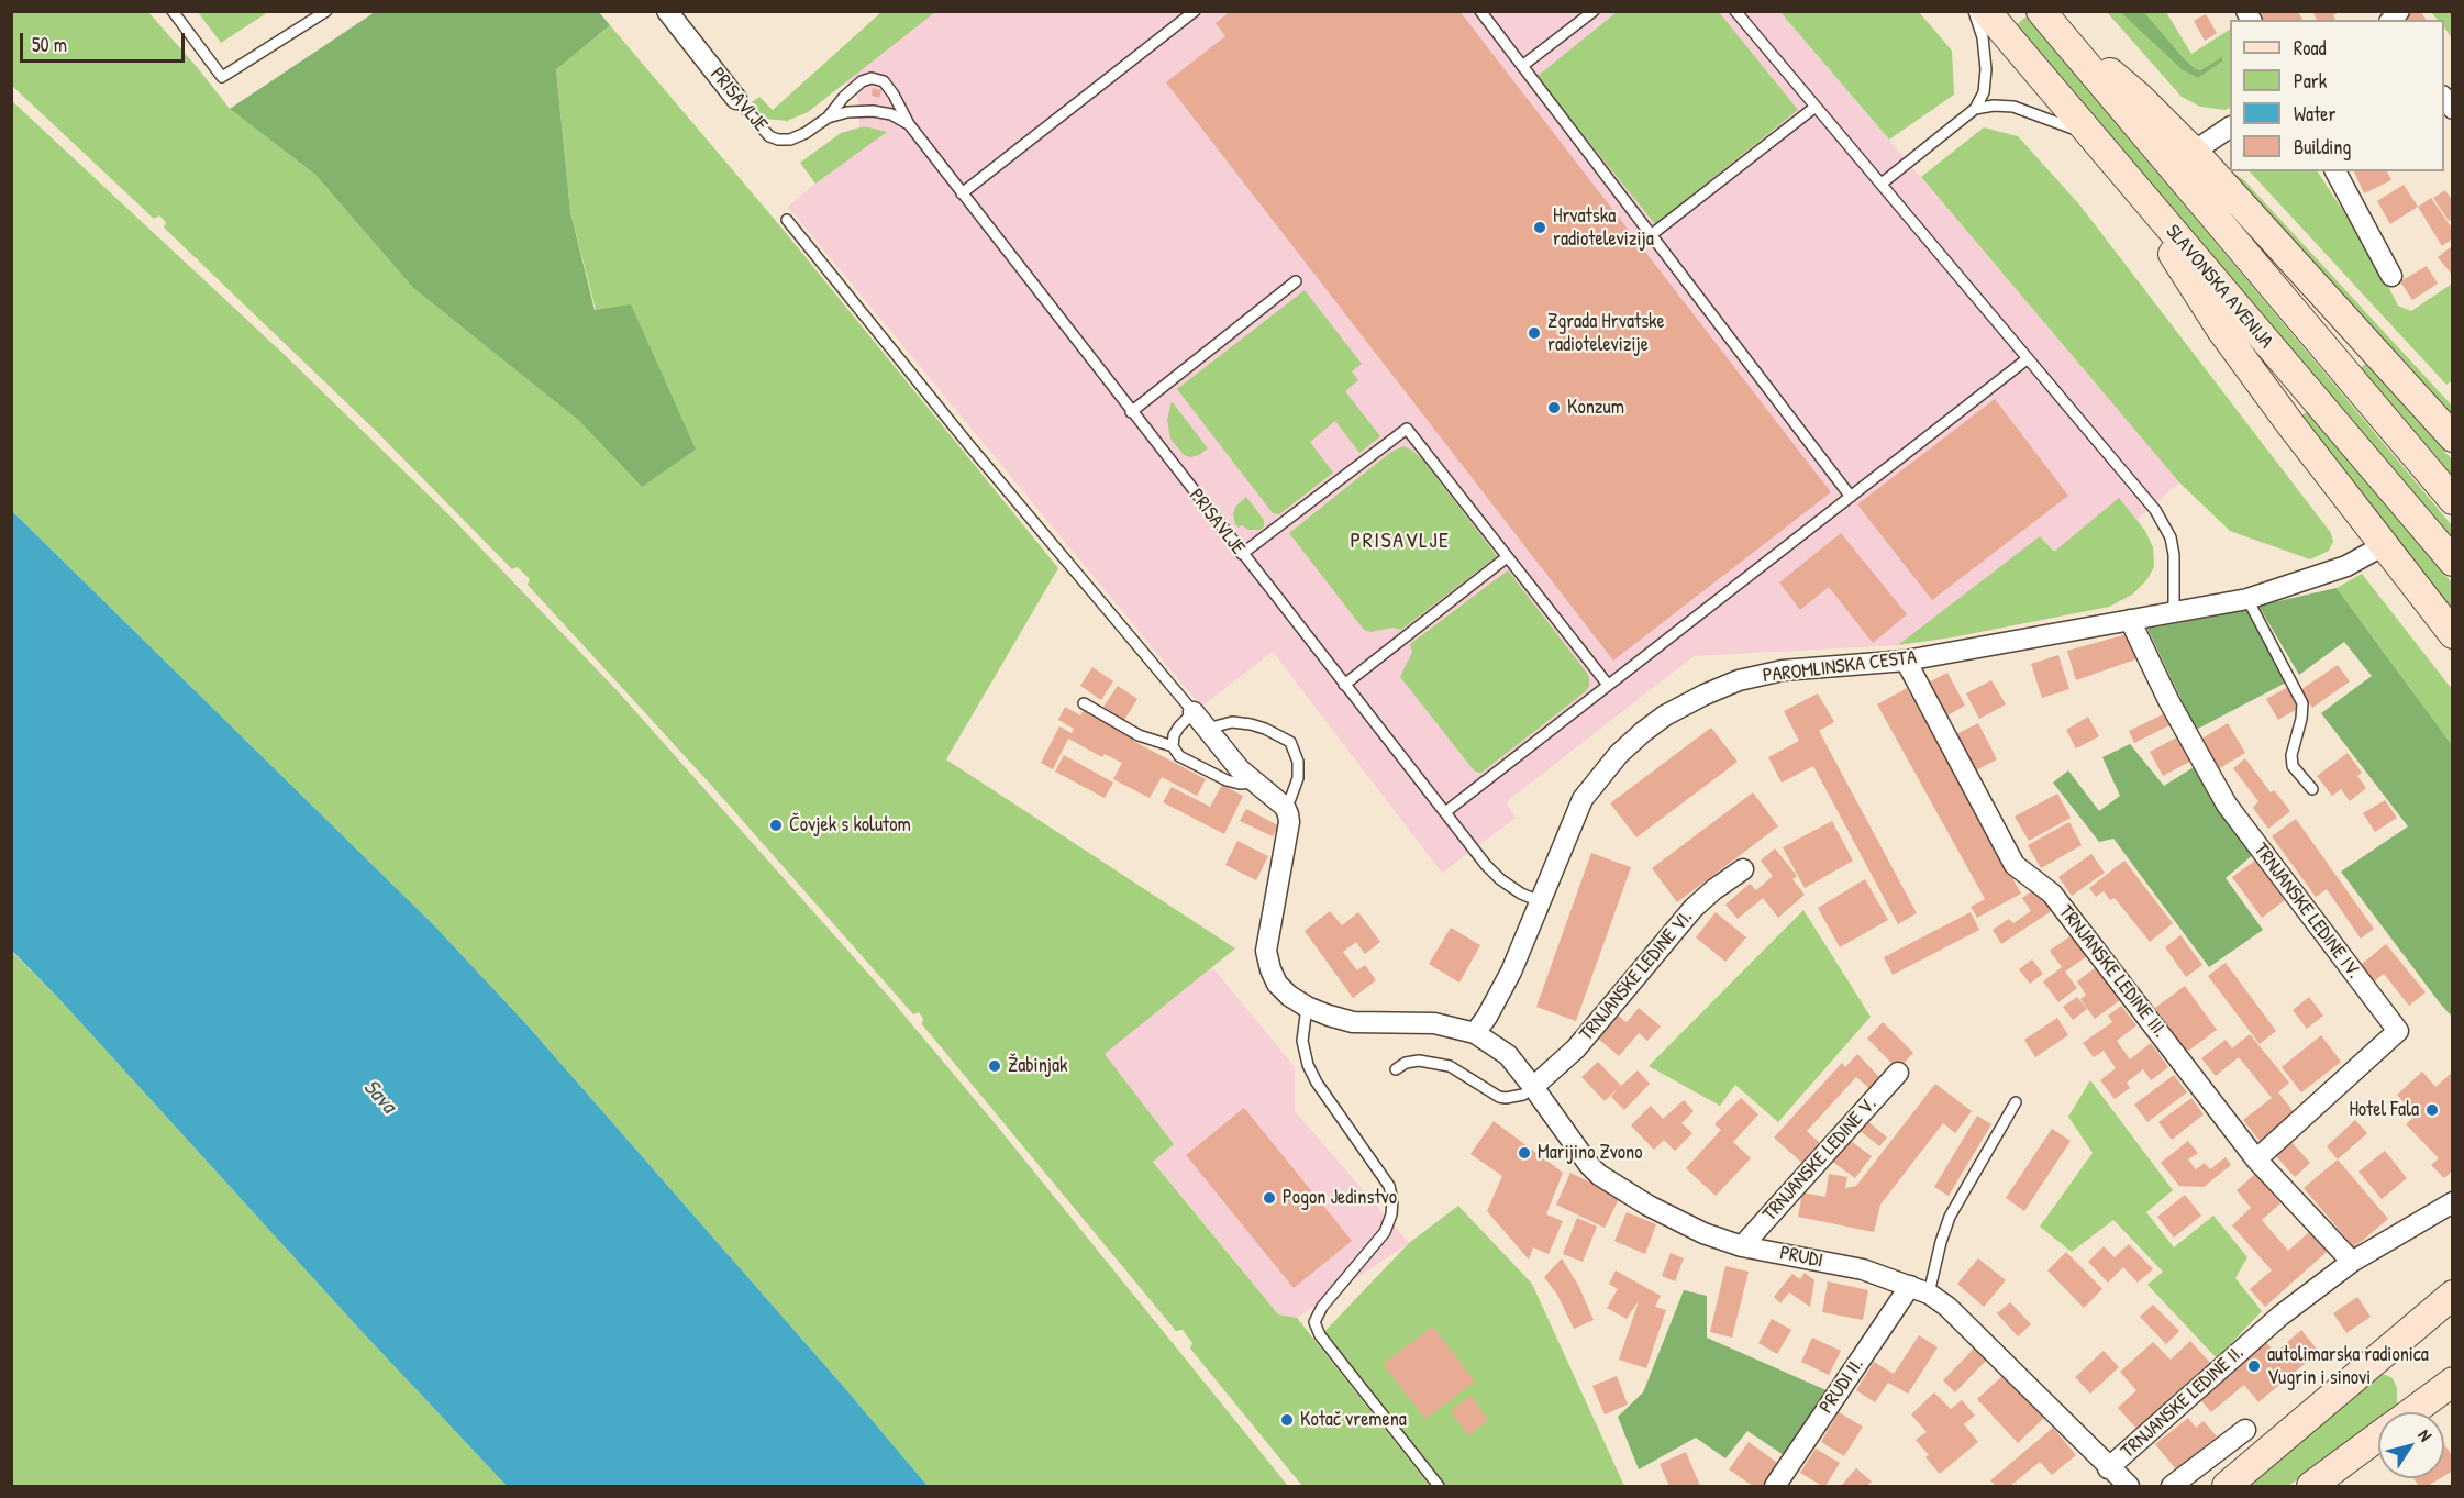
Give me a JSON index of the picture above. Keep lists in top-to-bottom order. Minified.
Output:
{"streets":{"main road":["SLAVONSKA AVENIJA"],"street":["PRISAVLJE","PAROMLINSKA CESTA","TRNJANSKE LEDINE IV.","TRNJANSKE LEDINE III.","TRNJANSKE LEDINE VI.","TRNJANSKE LEDINE V.","PRUDI","PRUDI II.","TRNJANSKE LEDINE II."]},"crossings":[["PRISAVLJE","PAROMLINSKA CESTA"],["PAROMLINSKA CESTA","TRNJANSKE LEDINE IV."],["PAROMLINSKA CESTA","TRNJANSKE LEDINE III."],["PAROMLINSKA CESTA","PRUDI"],["TRNJANSKE LEDINE IV.","TRNJANSKE LEDINE III."],["TRNJANSKE LEDINE III.","TRNJANSKE LEDINE II."],["TRNJANSKE LEDINE VI.","PRUDI"],["TRNJANSKE LEDINE V.","PRUDI"],["PRUDI","PRUDI II."],["PRUDI","TRNJANSKE LEDINE II."]],"districts":["PRISAVLJE"],"water":["Sava"],"places":["Hrvatska radiotelevizija","Zgrada Hrvatske radiotelevizije","Konzum","Čovjek s kolutom","Žabinjak","Hotel Fala","Marijino Zvono","Pogon Jedinstvo","autolimarska radionica Vugrin i sinovi","Kotač vremena"],"legend":["Road","Park","Water","Building"],"scale_bar":"50 m","north":"top right"}
